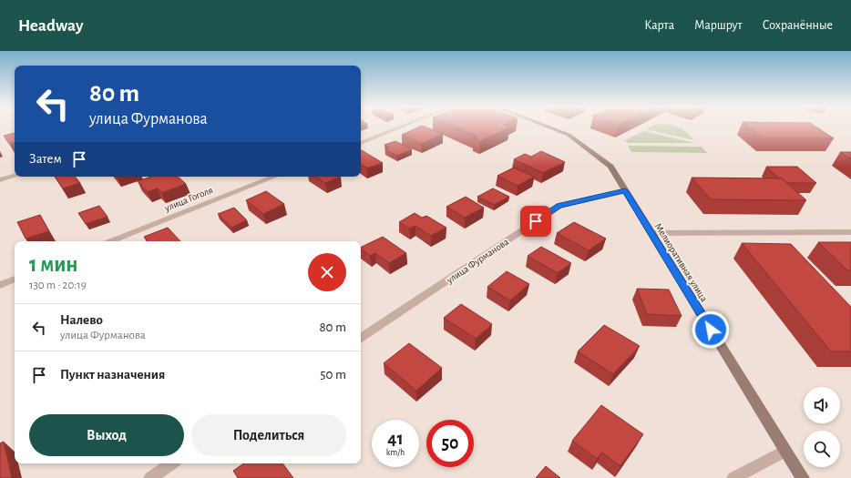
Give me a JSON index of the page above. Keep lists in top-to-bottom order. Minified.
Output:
{"streets":{"main road":["Мелиоративная улица"],"street":["улица Гоголя","улица Фурманова"]},"crossings":[["улица Фурманова","Мелиоративная улица"]],"page":{"header":"Headway","nav":["Карта","Маршрут","Сохранённые"],"turn":["80 m","улица Фурманова"],"then":"Затем","heading":["1 мин","130 m · 20:19"],"list":[{"name":"Налево","note":"улица Фурманова","value":"80 m"},{"name":"Пункт назначения","value":"50 m"}],"buttons":["Выход","Поделиться"],"speed":"41 km/h","limit":"50"}}
